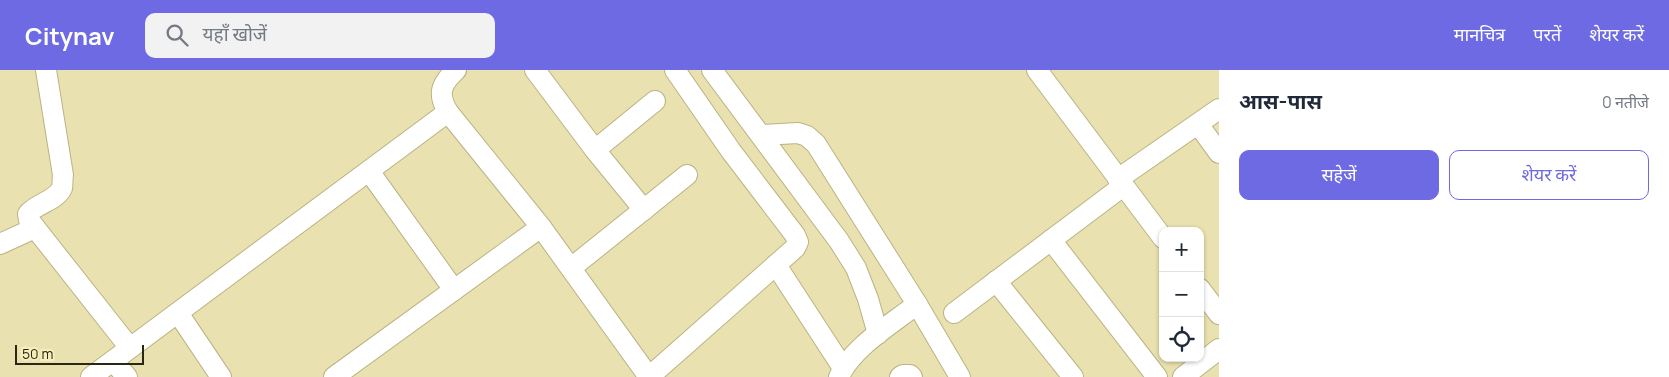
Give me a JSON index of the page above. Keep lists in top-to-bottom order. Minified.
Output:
{"scale_bar":"50 m","page":{"header":"Citynav","search":"यहाँ खोजें","nav":["मानचित्र","परतें","शेयर करें"],"heading":["आस-पास","0 नतीजे"],"buttons":["सहेजें","शेयर करें"],"map_buttons":["+","−"],"scale":"50 m"}}
